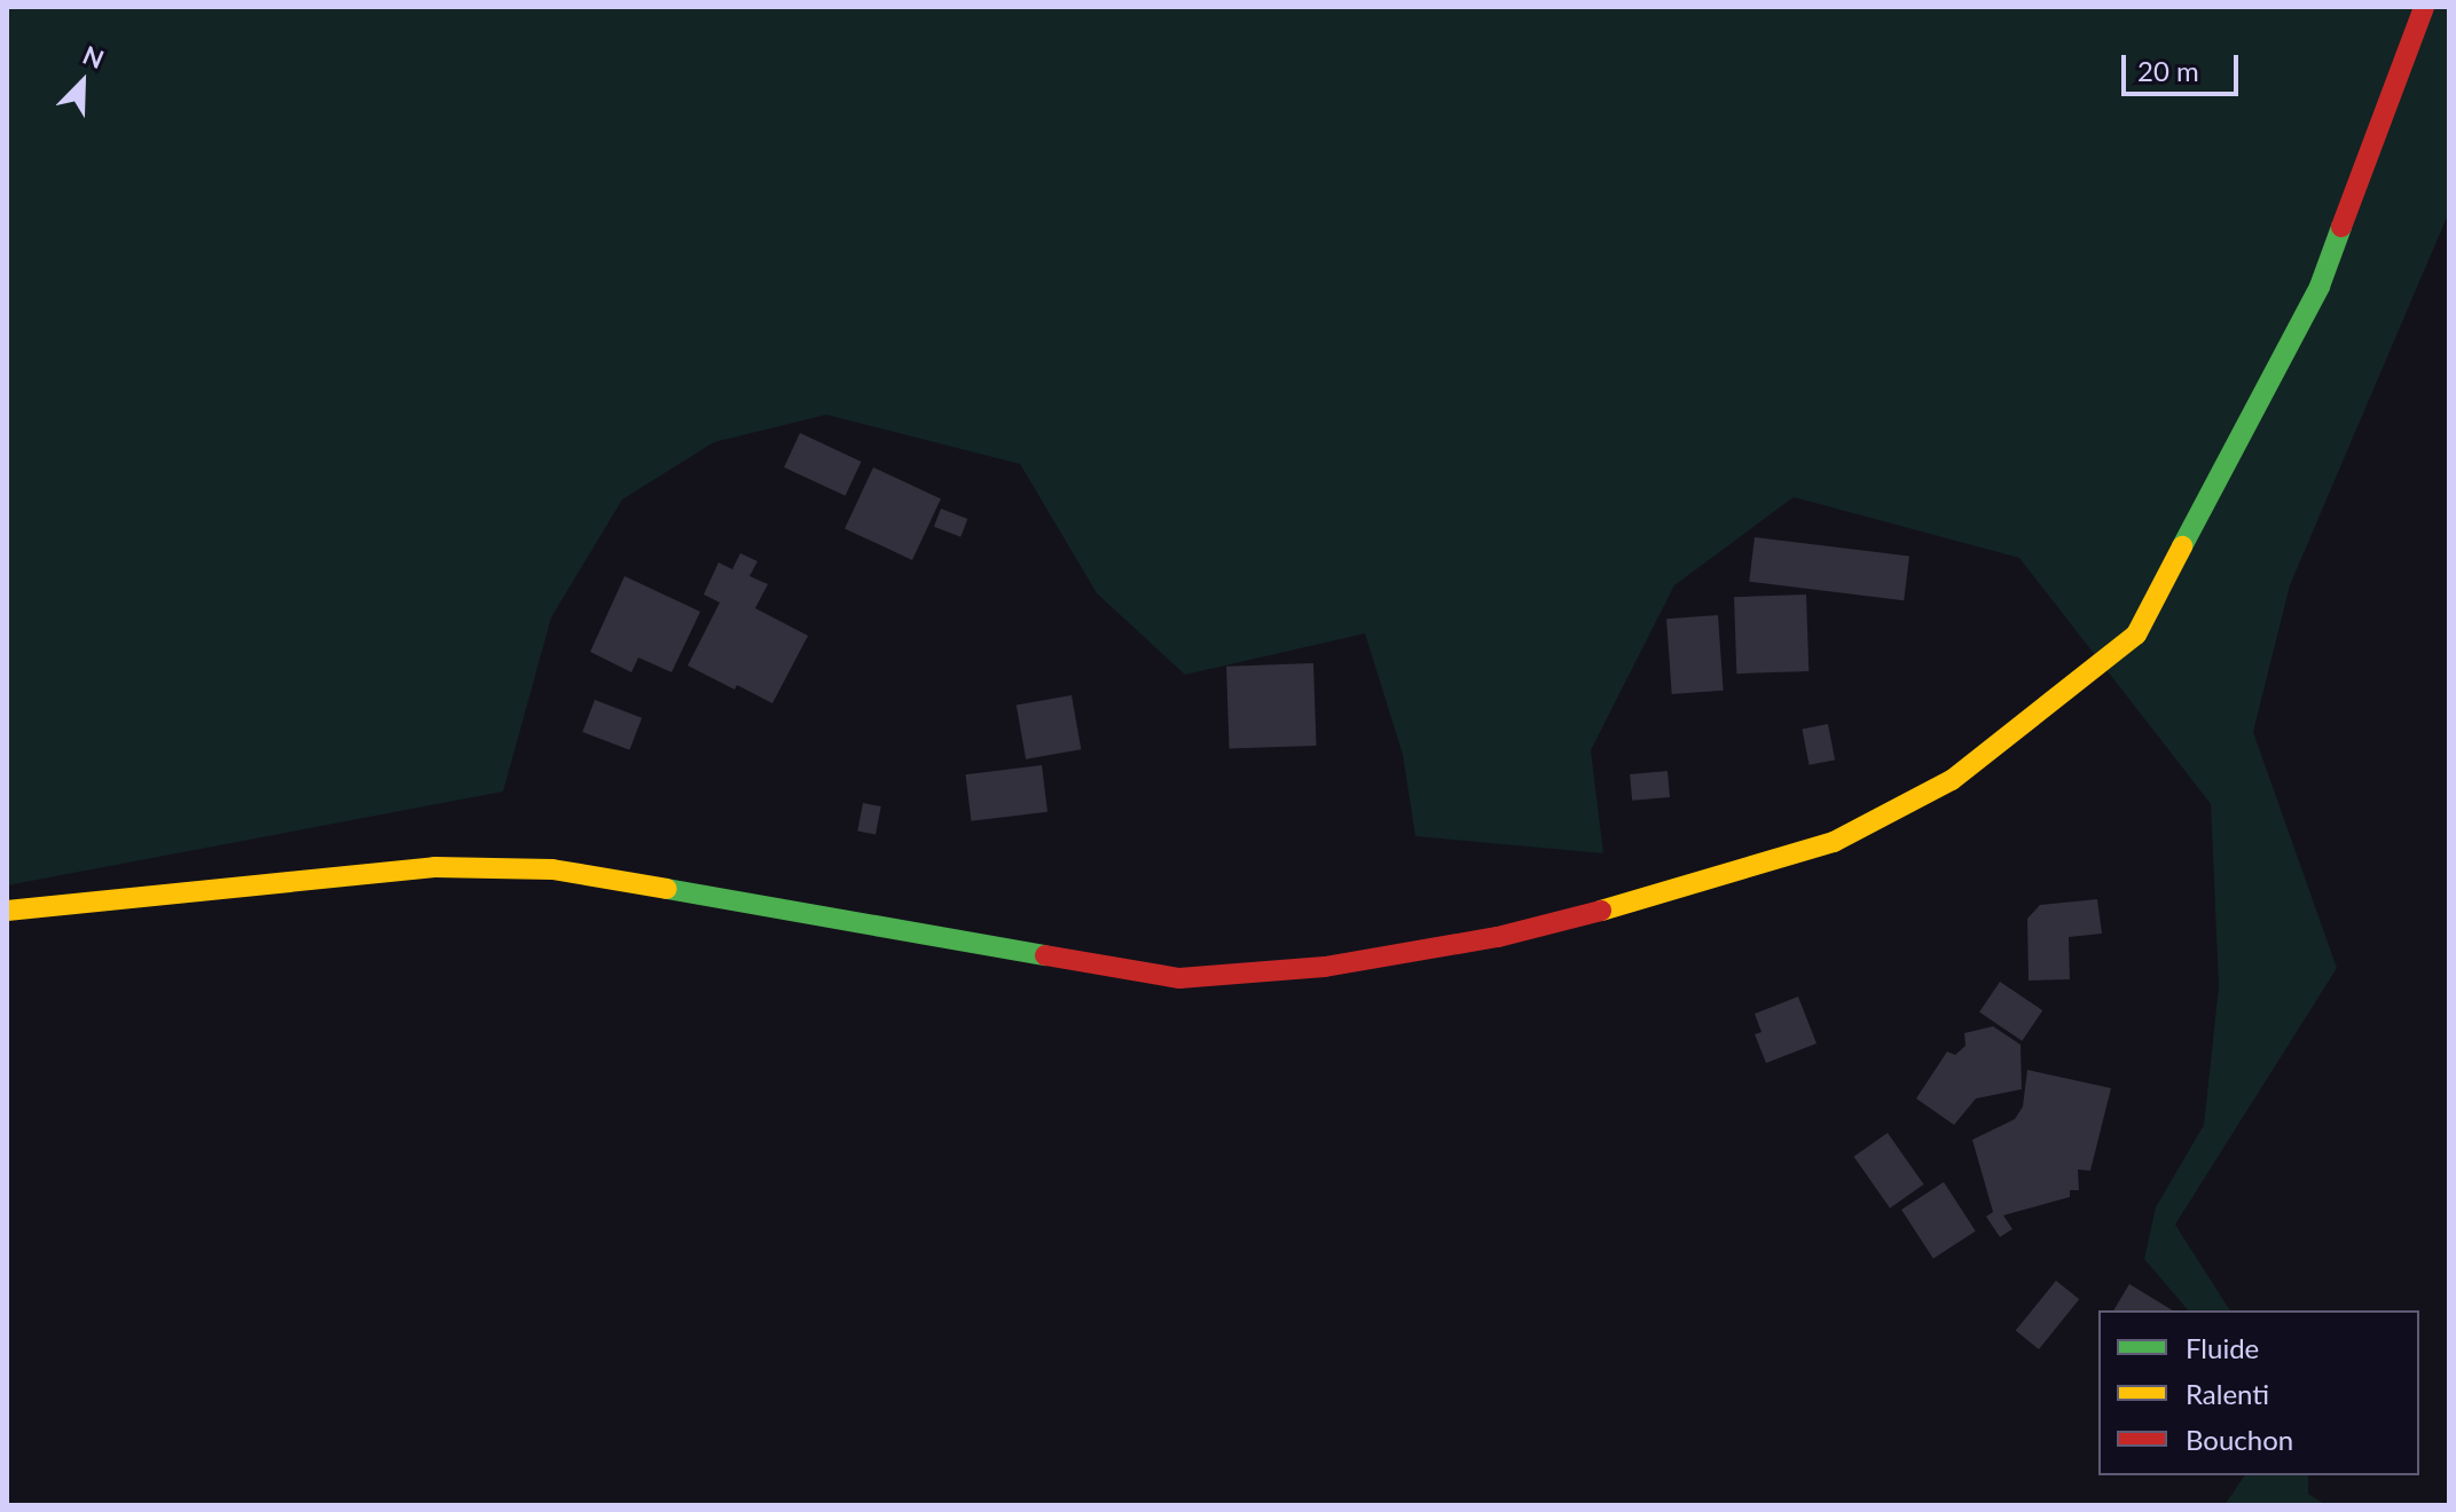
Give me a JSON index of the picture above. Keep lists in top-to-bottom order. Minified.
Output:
{"legend":["Fluide","Ralenti","Bouchon"],"scale_bar":"20 m","north":"top right"}
